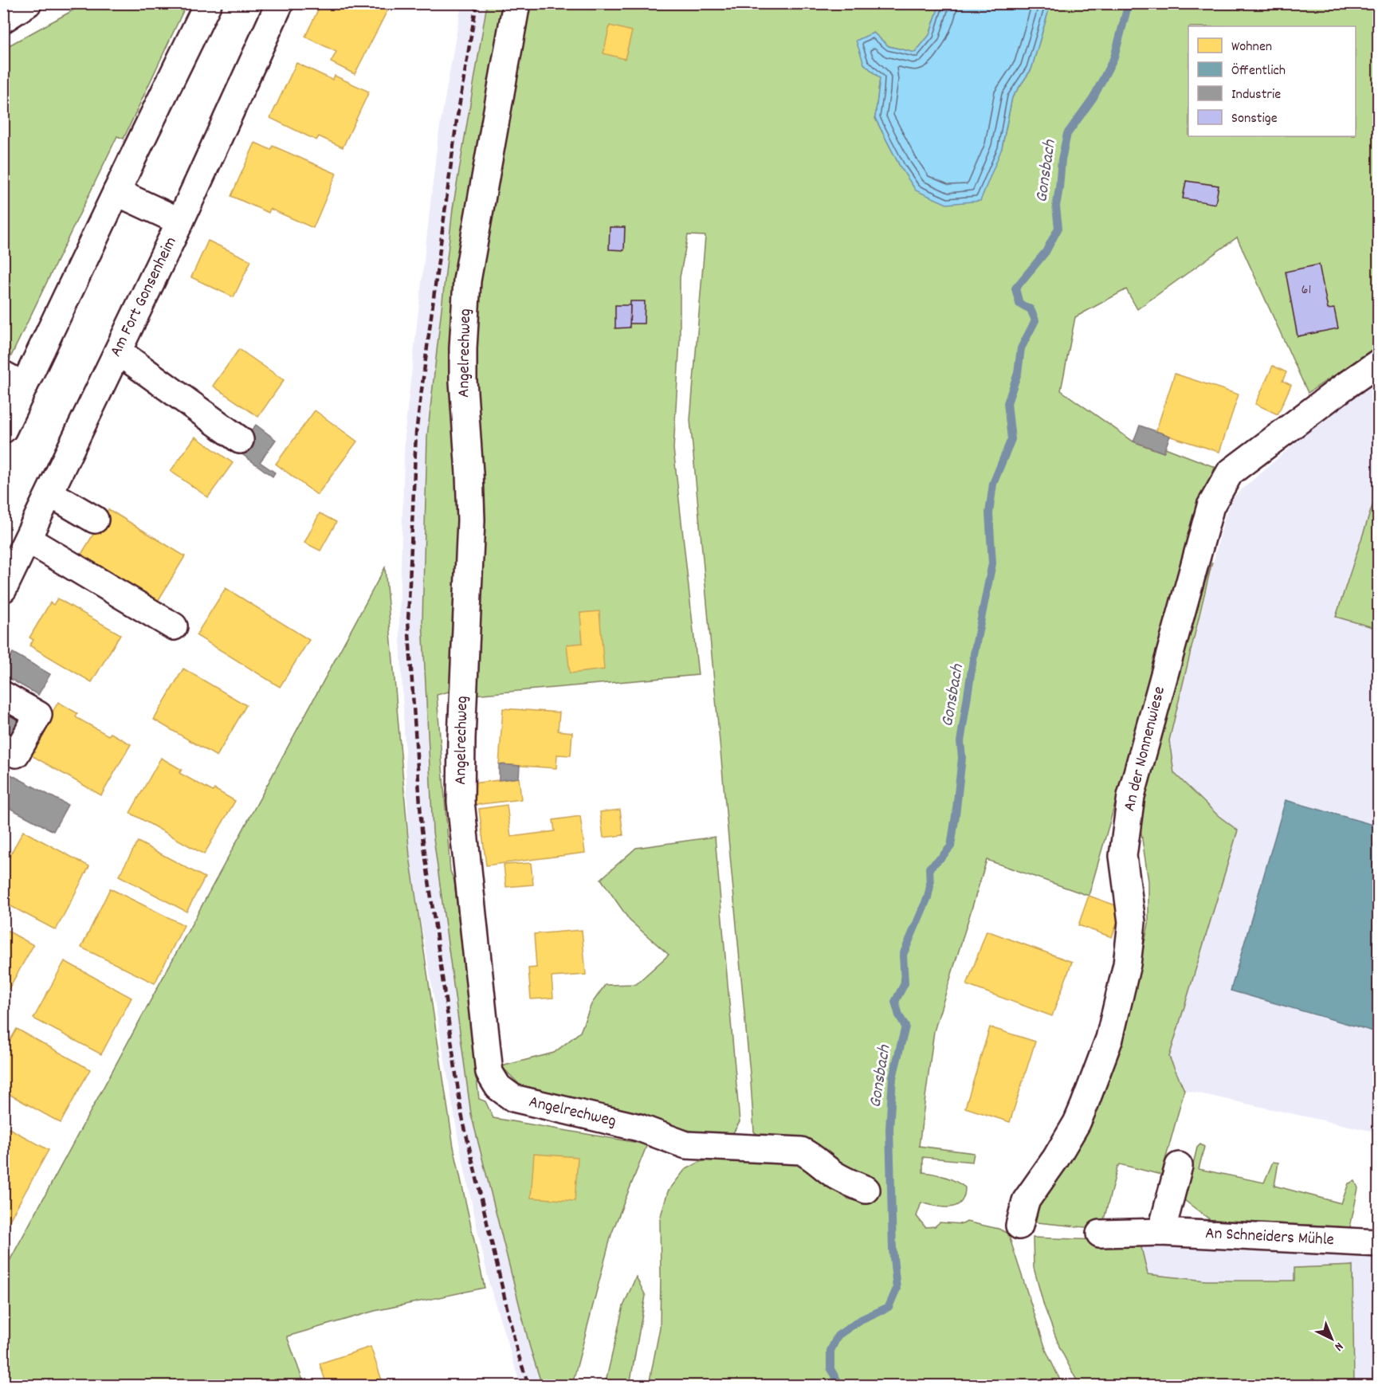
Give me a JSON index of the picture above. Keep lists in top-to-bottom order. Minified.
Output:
{"streets":{"street":["Am Fort Gonsenheim","Angelrechweg","An der Nonnenwiese","An Schneiders Mühle"]},"water":["Gonsbach"],"house_numbers":["61"],"legend":["Wohnen","Öffentlich","Industrie","Sonstige"],"north":"bottom right"}
